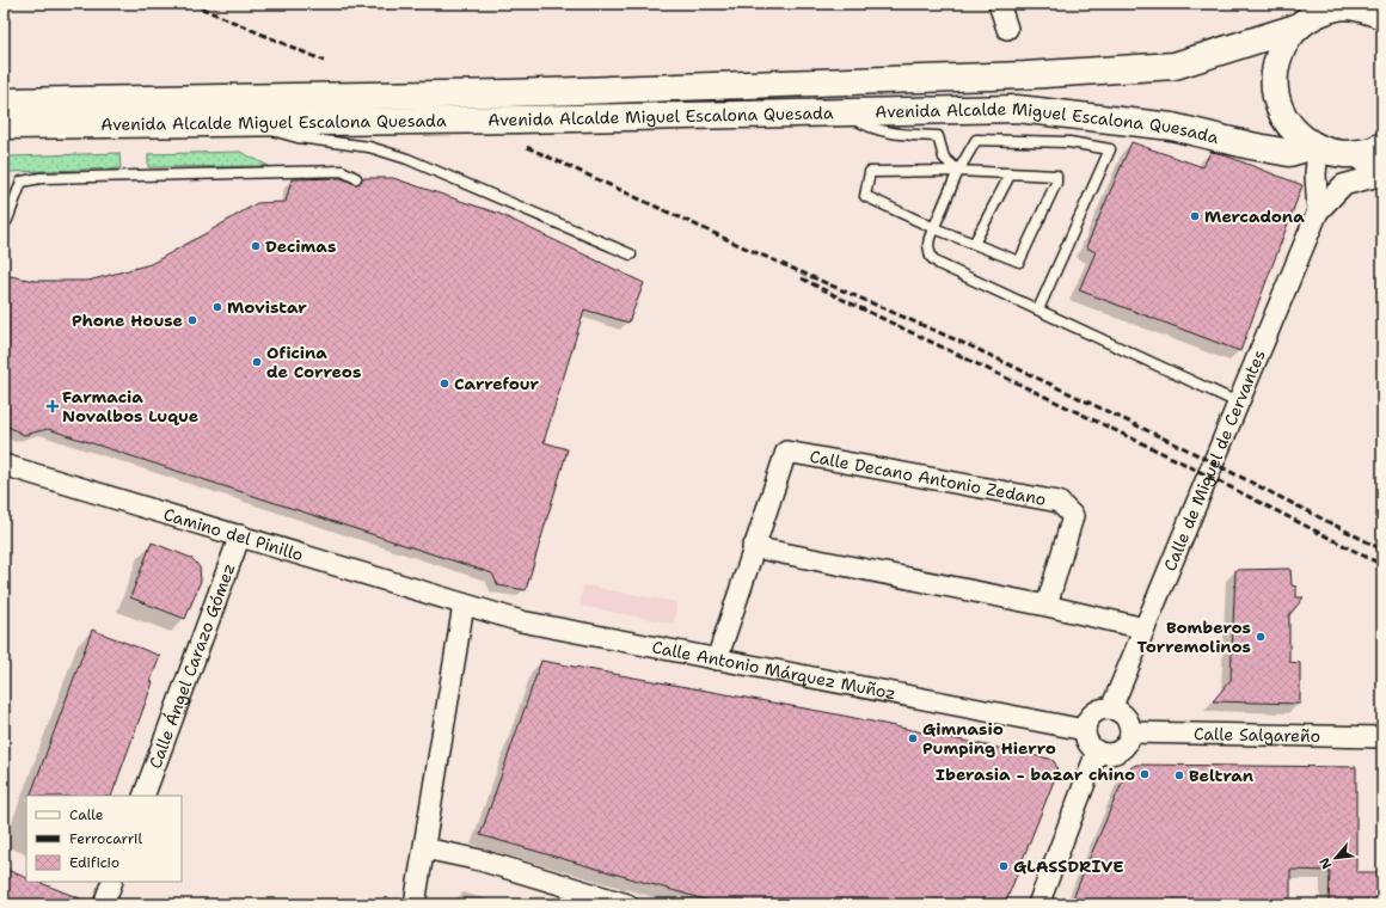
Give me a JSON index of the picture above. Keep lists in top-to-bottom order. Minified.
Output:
{"streets":{"main road":["Avenida Alcalde Miguel Escalona Quesada"],"street":["Calle de Miguel de Cervantes","Calle Decano Antonio Zedano","Camino del Pinillo","Calle Ángel Carazo Gómez","Calle Antonio Márquez Muñoz","Calle Salgareño"]},"crossings":[["Calle de Miguel de Cervantes","Calle Antonio Márquez Muñoz"],["Calle de Miguel de Cervantes","Calle Salgareño"],["Calle Decano Antonio Zedano","Calle Antonio Márquez Muñoz"],["Camino del Pinillo","Calle Ángel Carazo Gómez"],["Camino del Pinillo","Calle Antonio Márquez Muñoz"],["Calle Antonio Márquez Muñoz","Calle Salgareño"]],"places":{"other":["Mercadona","Decimas","Movistar","Phone House","Oficina de Correos","Carrefour","Bomberos Torremolinos","Gimnasio Pumping Hierro","Iberasia - bazar chino","Beltran","GLASSDRIVE"],"health":["Farmacia Novalbos Luque"]},"legend":["Calle","Ferrocarril","Edificio"],"north":"bottom left"}
